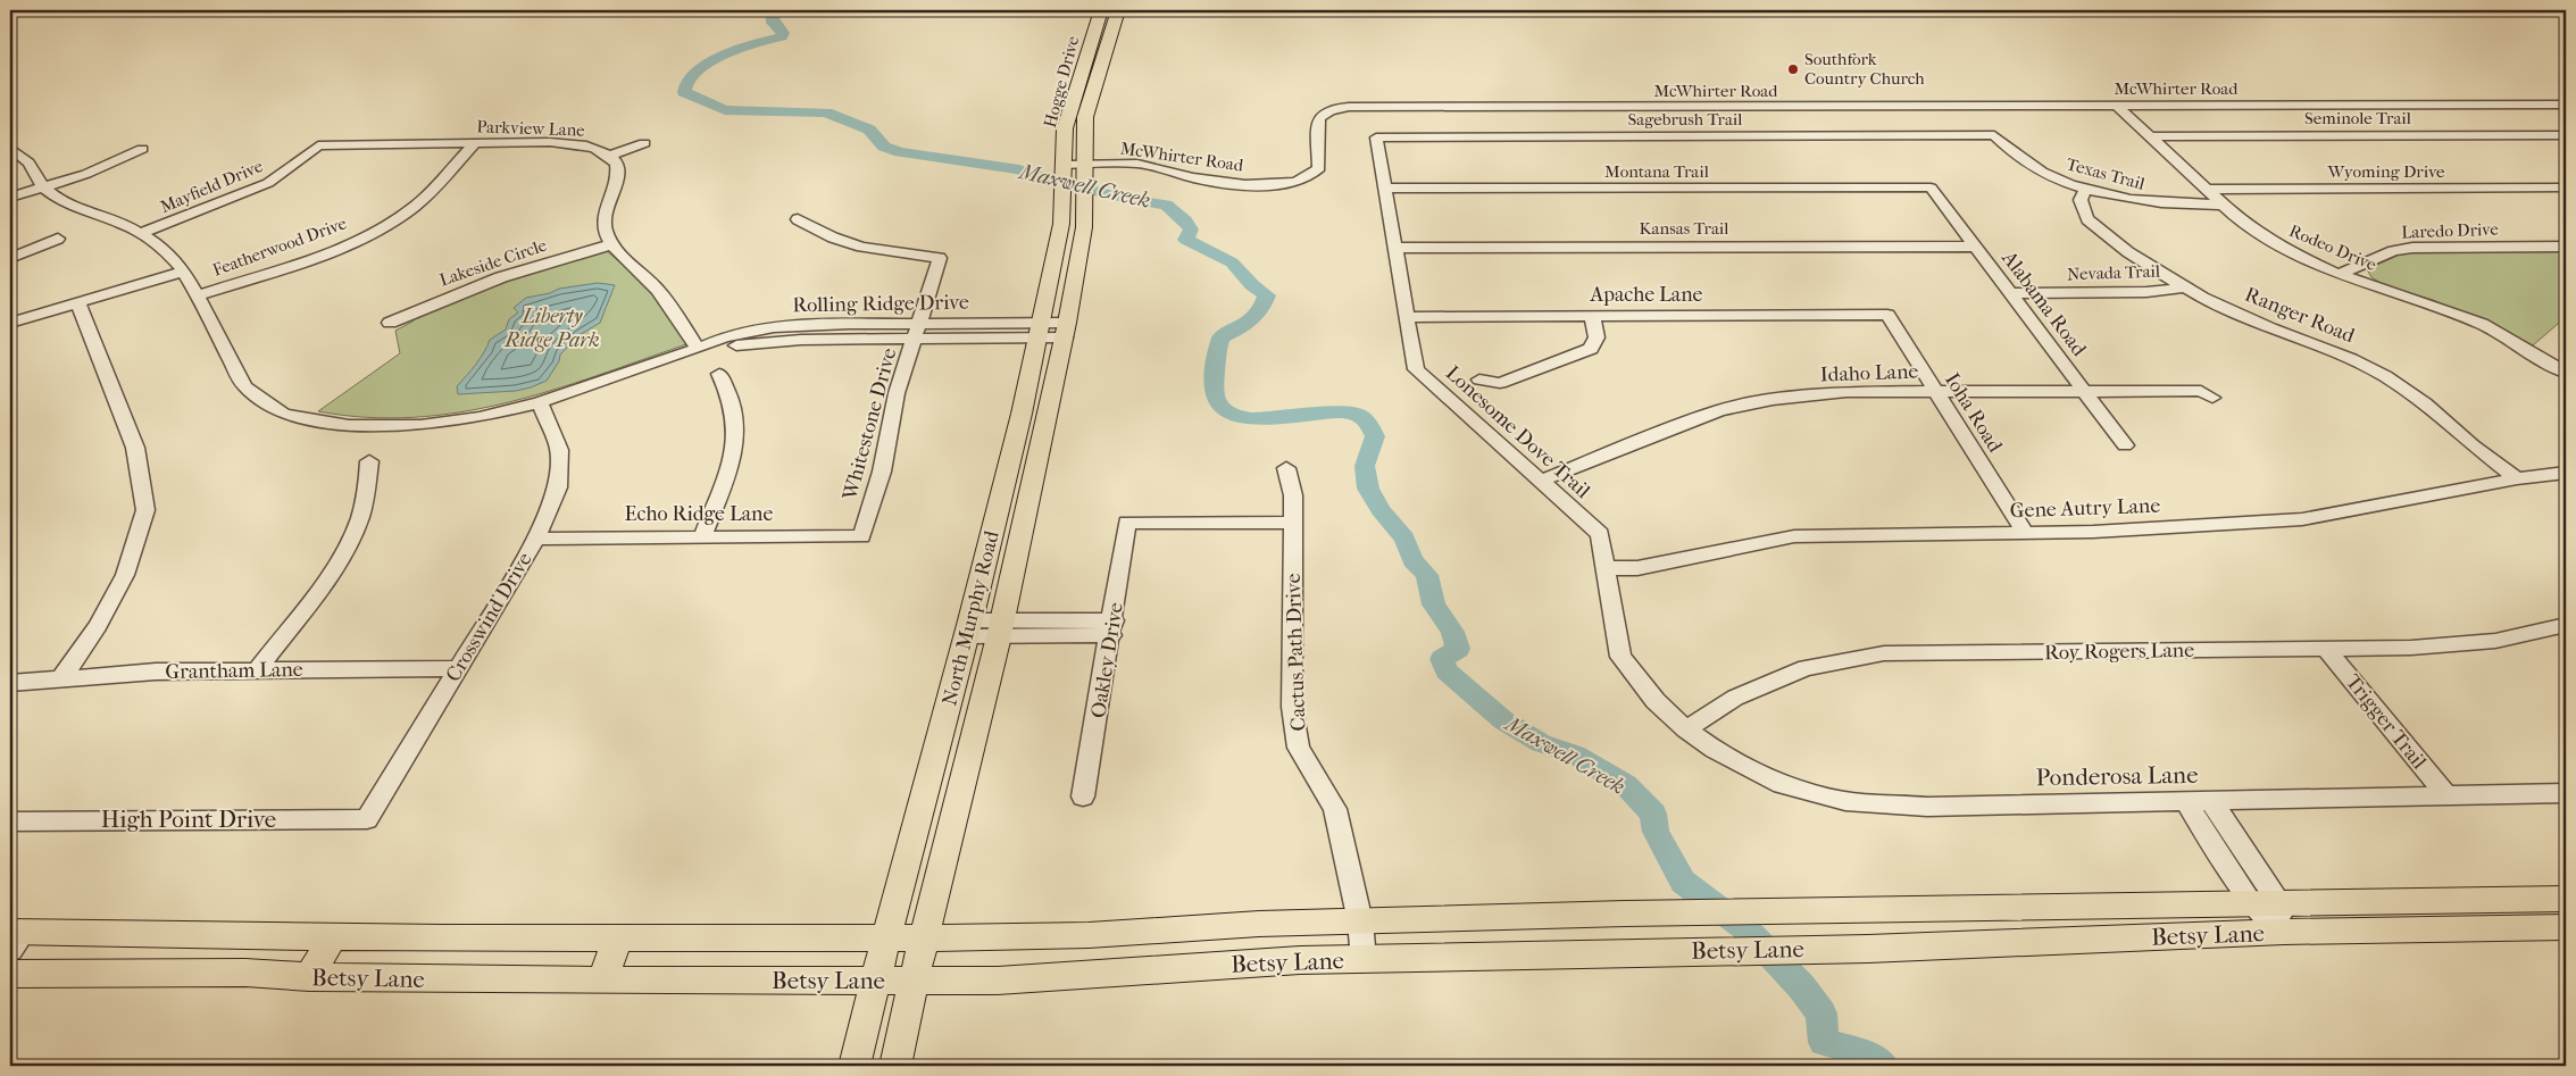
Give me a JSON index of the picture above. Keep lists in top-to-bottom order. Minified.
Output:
{"streets":{"main road":["Hogge Drive","North Murphy Road","Betsy Lane"],"street":["McWhirter Road","Seminole Trail","Sagebrush Trail","Parkview Lane","Montana Trail","Wyoming Drive","Texas Trail","Mayfield Drive","Kansas Trail","Laredo Drive","Featherwood Drive","Rodeo Drive","Lakeside Circle","Nevada Trail","Apache Lane","Rolling Ridge Drive","Alabama Road","Ranger Road","Idaho Lane","Ioha Road","Whitestone Drive","Lonesome Dove Trail","Gene Autry Lane","Echo Ridge Lane","Crosswind Drive","Roy Rogers Lane","Cactus Path Drive","Oakley Drive","Grantham Lane","Trigger Trail","Ponderosa Lane","High Point Drive"]},"crossings":[["Hogge Drive","McWhirter Road"],["Hogge Drive","North Murphy Road"],["McWhirter Road","Sagebrush Trail"],["McWhirter Road","Rodeo Drive"],["McWhirter Road","North Murphy Road"],["Seminole Trail","Rodeo Drive"],["Sagebrush Trail","Texas Trail"],["Sagebrush Trail","Lonesome Dove Trail"],["Parkview Lane","Mayfield Drive"],["Parkview Lane","Featherwood Drive"],["Parkview Lane","Lakeside Circle"],["Parkview Lane","Rolling Ridge Drive"],["Montana Trail","Alabama Road"],["Montana Trail","Lonesome Dove Trail"],["Wyoming Drive","Rodeo Drive"],["Texas Trail","Rodeo Drive"],["Texas Trail","Ranger Road"],["Mayfield Drive","Rolling Ridge Drive"],["Kansas Trail","Alabama Road"],["Kansas Trail","Lonesome Dove Trail"],["Laredo Drive","Rodeo Drive"],["Featherwood Drive","Rolling Ridge Drive"],["Nevada Trail","Alabama Road"],["Nevada Trail","Ranger Road"],["Apache Lane","Ioha Road"],["Apache Lane","Lonesome Dove Trail"],["Rolling Ridge Drive","Whitestone Drive"],["Rolling Ridge Drive","Crosswind Drive"],["Rolling Ridge Drive","North Murphy Road"],["Alabama Road","Idaho Lane"],["Ranger Road","Gene Autry Lane"],["Idaho Lane","Ioha Road"],["Idaho Lane","Lonesome Dove Trail"],["Ioha Road","Gene Autry Lane"],["Whitestone Drive","Echo Ridge Lane"],["Lonesome Dove Trail","Gene Autry Lane"],["Lonesome Dove Trail","Roy Rogers Lane"],["Lonesome Dove Trail","Ponderosa Lane"],["Echo Ridge Lane","Crosswind Drive"],["Crosswind Drive","Grantham Lane"],["Crosswind Drive","High Point Drive"],["North Murphy Road","Betsy Lane"],["Roy Rogers Lane","Trigger Trail"],["Roy Rogers Lane","Ponderosa Lane"],["Cactus Path Drive","Oakley Drive"],["Cactus Path Drive","Betsy Lane"],["Trigger Trail","Ponderosa Lane"]],"water":["Maxwell Creek"],"parks":["Liberty Ridge Park"],"places":["Southfork Country Church"]}
